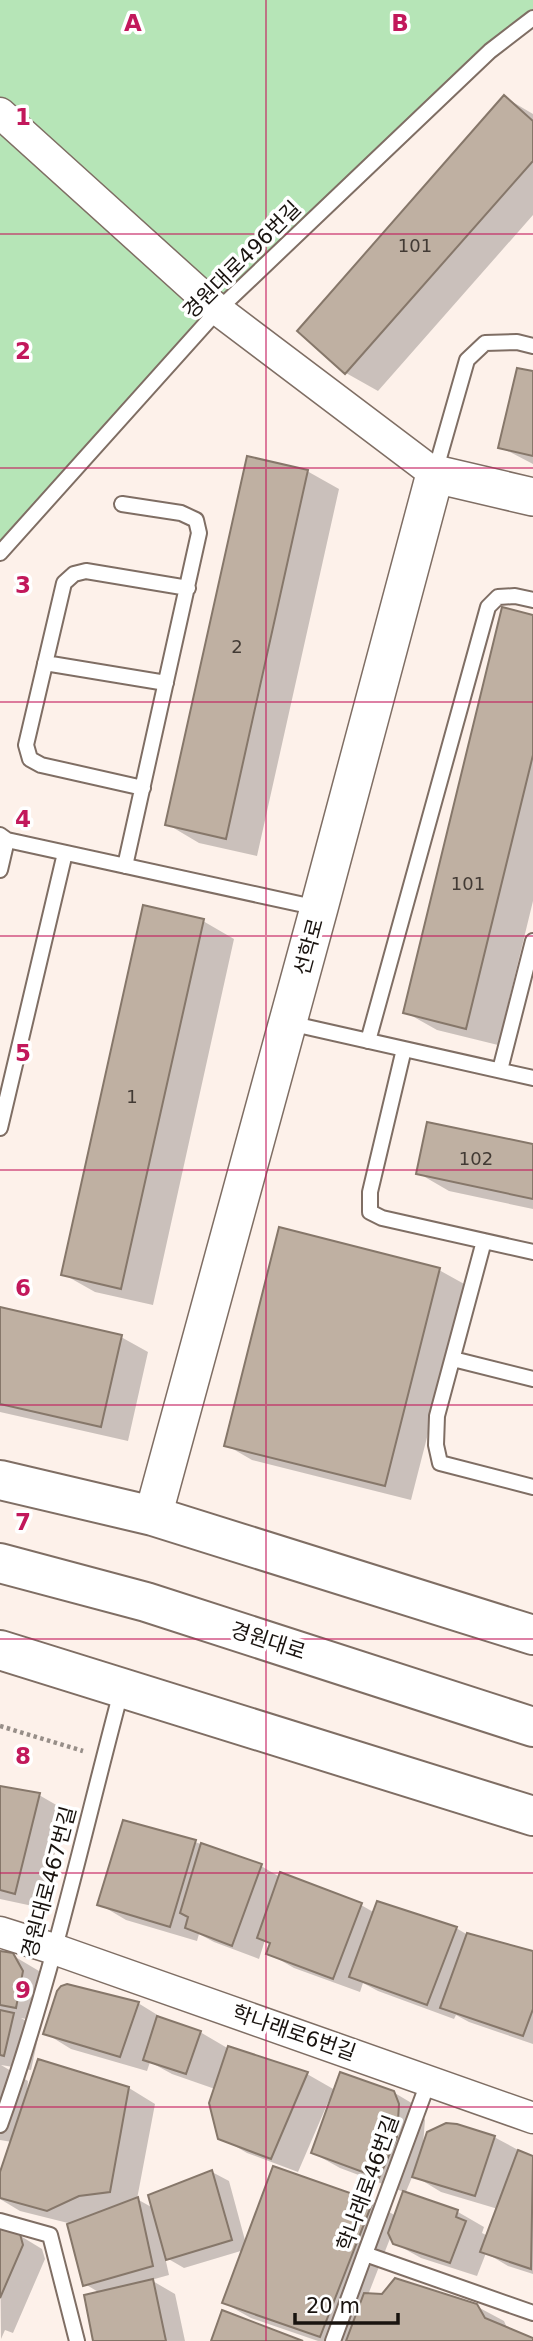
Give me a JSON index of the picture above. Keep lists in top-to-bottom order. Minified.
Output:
{"streets":{"main road":["경원대로"],"street":["선학로","학나래로6번길"],"lane":["경원대로496번길","경원대로467번길","학나래로46번길"]},"crossings":[["경원대로467번길","학나래로6번길"],["학나래로6번길","학나래로46번길"]],"house_numbers":["101","2","101","1","102"],"scale_bar":"20 m","grid":{"columns":["A","B"],"rows":["1","2","3","4","5","6","7","8","9"]}}
